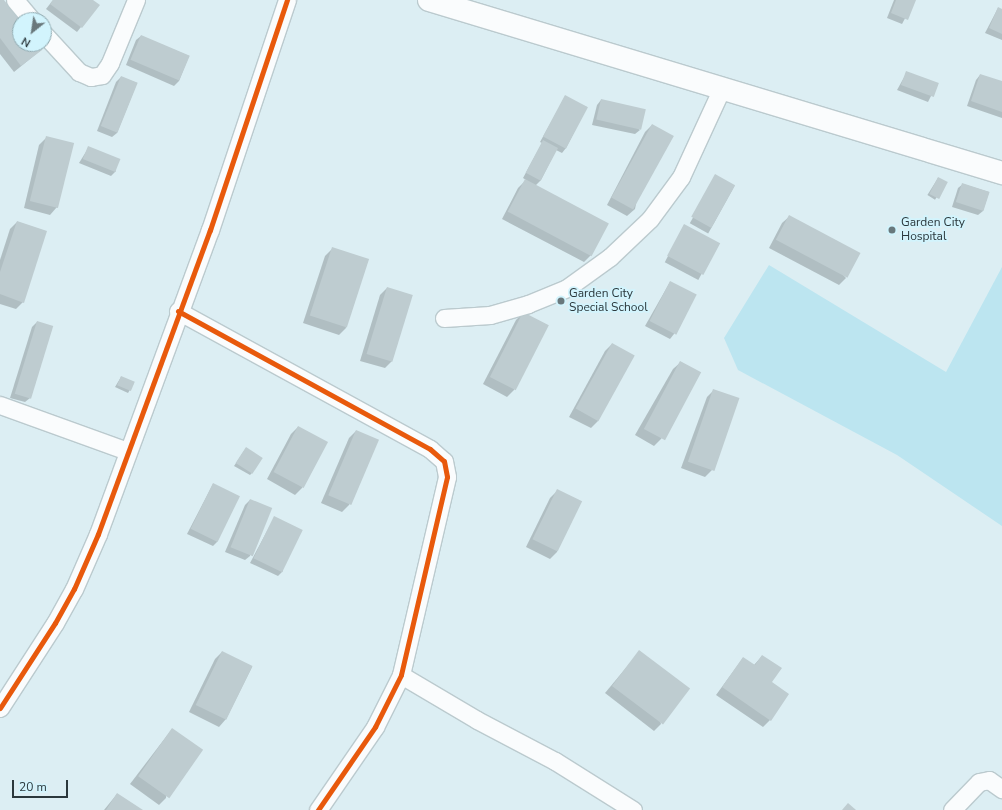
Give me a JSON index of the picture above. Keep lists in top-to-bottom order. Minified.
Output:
{"places":["Garden City Hospital","Garden City Special School"],"scale_bar":"20 m","north":"bottom left"}
